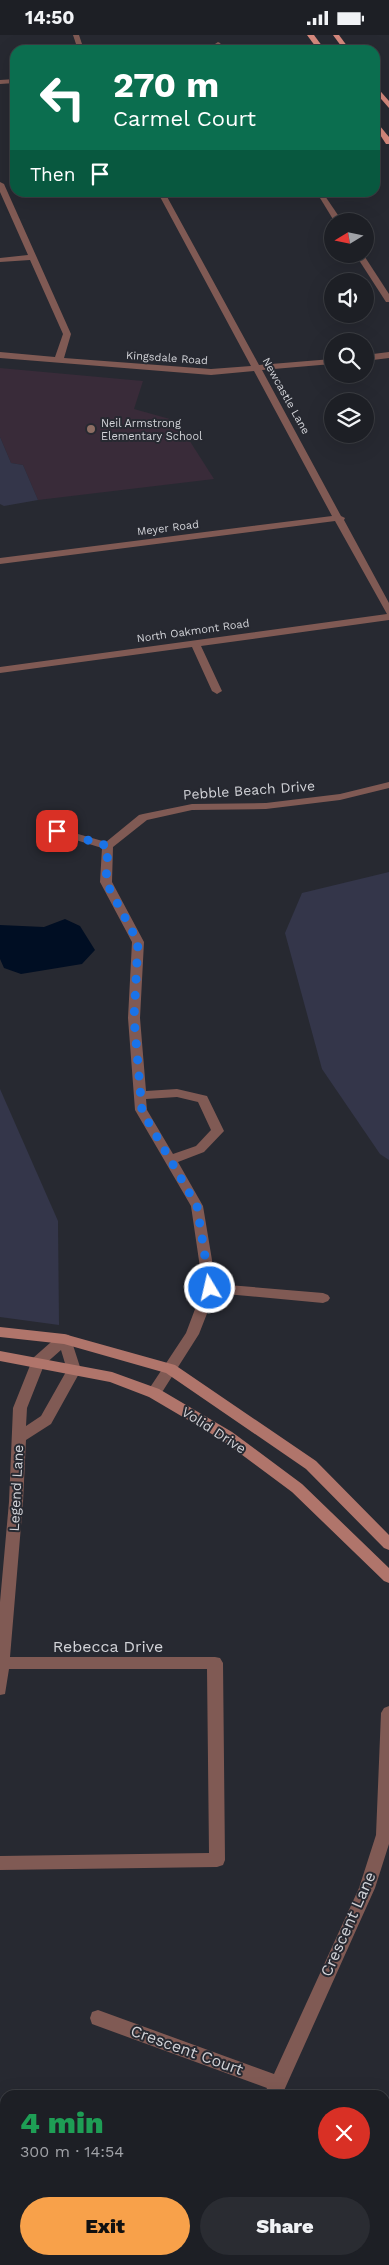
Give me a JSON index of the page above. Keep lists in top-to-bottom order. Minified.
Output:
{"streets":{"street":["Kingsdale Road","Newcastle Lane","Meyer Road","North Oakmont Road","Pebble Beach Drive","Volid Drive","Legend Lane","Rebecca Drive","Crescent Lane","Crescent Court"]},"crossings":[["Kingsdale Road","Newcastle Lane"],["Newcastle Lane","Meyer Road"],["Volid Drive","Legend Lane"],["Legend Lane","Rebecca Drive"],["Crescent Lane","Crescent Court"]],"places":["Neil Armstrong Elementary School"],"north":"left","page":{"status":"14:50","turn":["270 m","Carmel Court"],"then":"Then","heading":["4 min","300 m · 14:54"],"buttons":["Exit","Share"]}}
